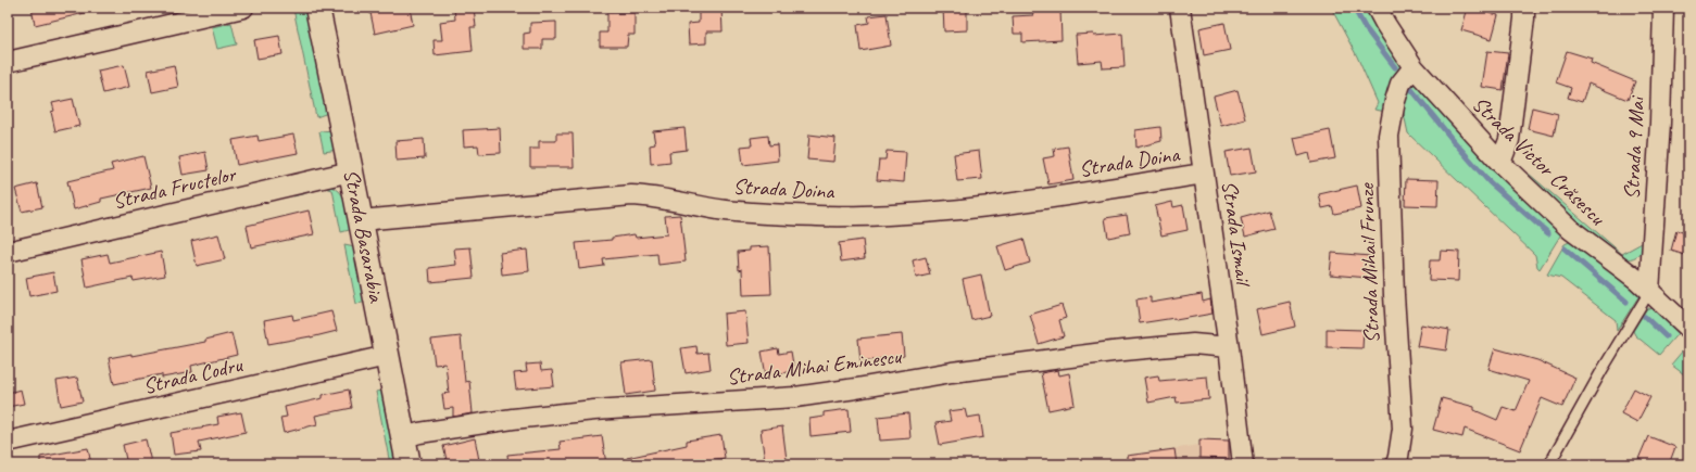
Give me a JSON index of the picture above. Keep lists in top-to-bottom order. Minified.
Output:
{"streets":{"street":["Strada 9 Mai","Strada Victor Crăsescu","Strada Doina","Strada Fructelor","Strada Ismail","Strada Basarabia","Strada Mihail Frunze","Strada Mihai Eminescu","Strada Codru"]},"crossings":[["Strada 9 Mai","Strada Victor Crăsescu"],["Strada Victor Crăsescu","Strada Mihail Frunze"],["Strada Doina","Strada Ismail"],["Strada Doina","Strada Basarabia"],["Strada Fructelor","Strada Basarabia"],["Strada Ismail","Strada Mihai Eminescu"],["Strada Basarabia","Strada Mihai Eminescu"],["Strada Basarabia","Strada Codru"]]}
